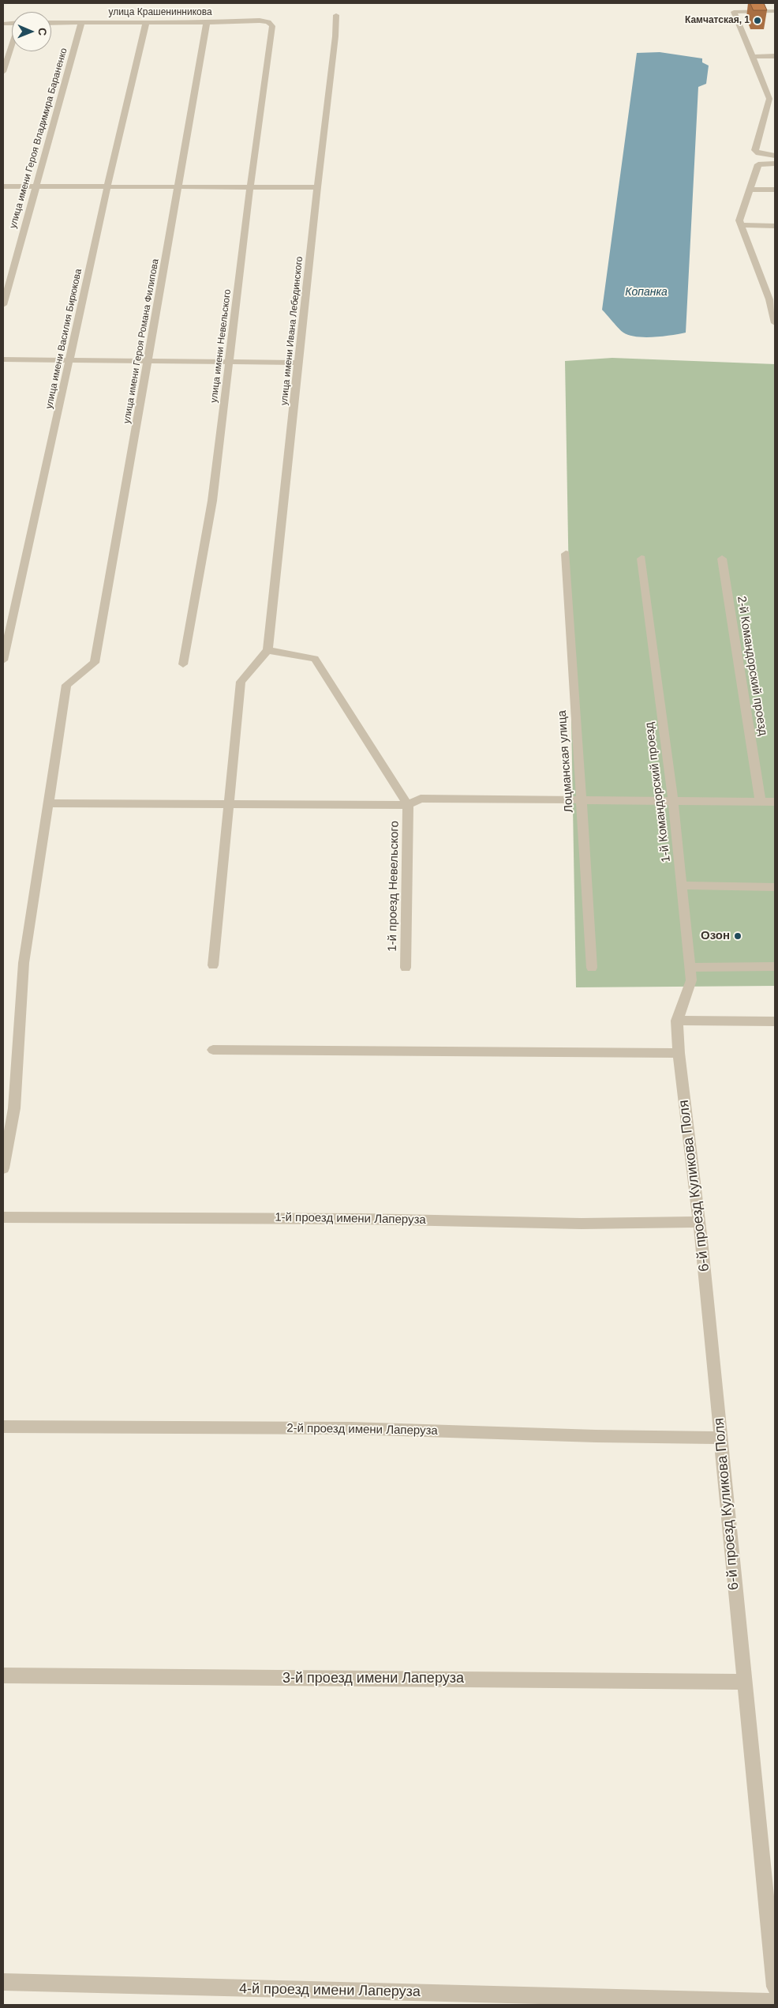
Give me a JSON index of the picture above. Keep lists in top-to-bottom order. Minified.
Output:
{"streets":{"street":["улица Крашенинникова","улица имени Героя Владимира Бараненко","улица имени Ивана Лебединского","улица имени Василия Бирюкова","улица имени Героя Романа Филипова","улица имени Невельского","2-й Командорский проезд","Лоцманская улица","1-й Командорский проезд","1-й проезд Невельского","6-й проезд Куликова Поля","1-й проезд имени Лаперуза","2-й проезд имени Лаперуза","3-й проезд имени Лаперуза","4-й проезд имени Лаперуза"]},"crossings":[["улица Крашенинникова","улица имени Героя Владимира Бараненко"],["улица Крашенинникова","улица имени Василия Бирюкова"],["улица Крашенинникова","улица имени Героя Романа Филипова"],["улица Крашенинникова","улица имени Невельского"],["1-й Командорский проезд","6-й проезд Куликова Поля"],["6-й проезд Куликова Поля","1-й проезд имени Лаперуза"],["6-й проезд Куликова Поля","2-й проезд имени Лаперуза"],["6-й проезд Куликова Поля","3-й проезд имени Лаперуза"]],"water":["Копанка"],"places":["Камчатская, 1","Озон"],"north":"right"}
